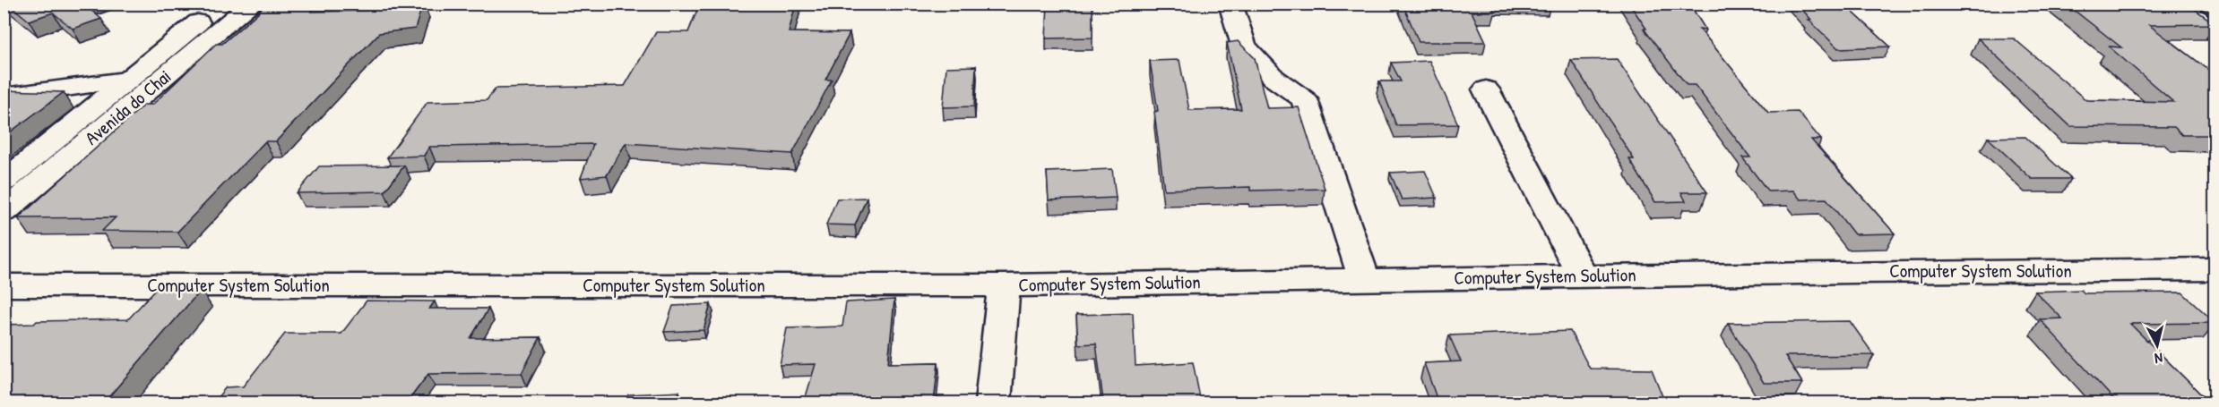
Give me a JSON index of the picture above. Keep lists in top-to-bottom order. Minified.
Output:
{"streets":{"street":["Avenida do Chai","Computer System Solution"]},"north":"bottom"}
